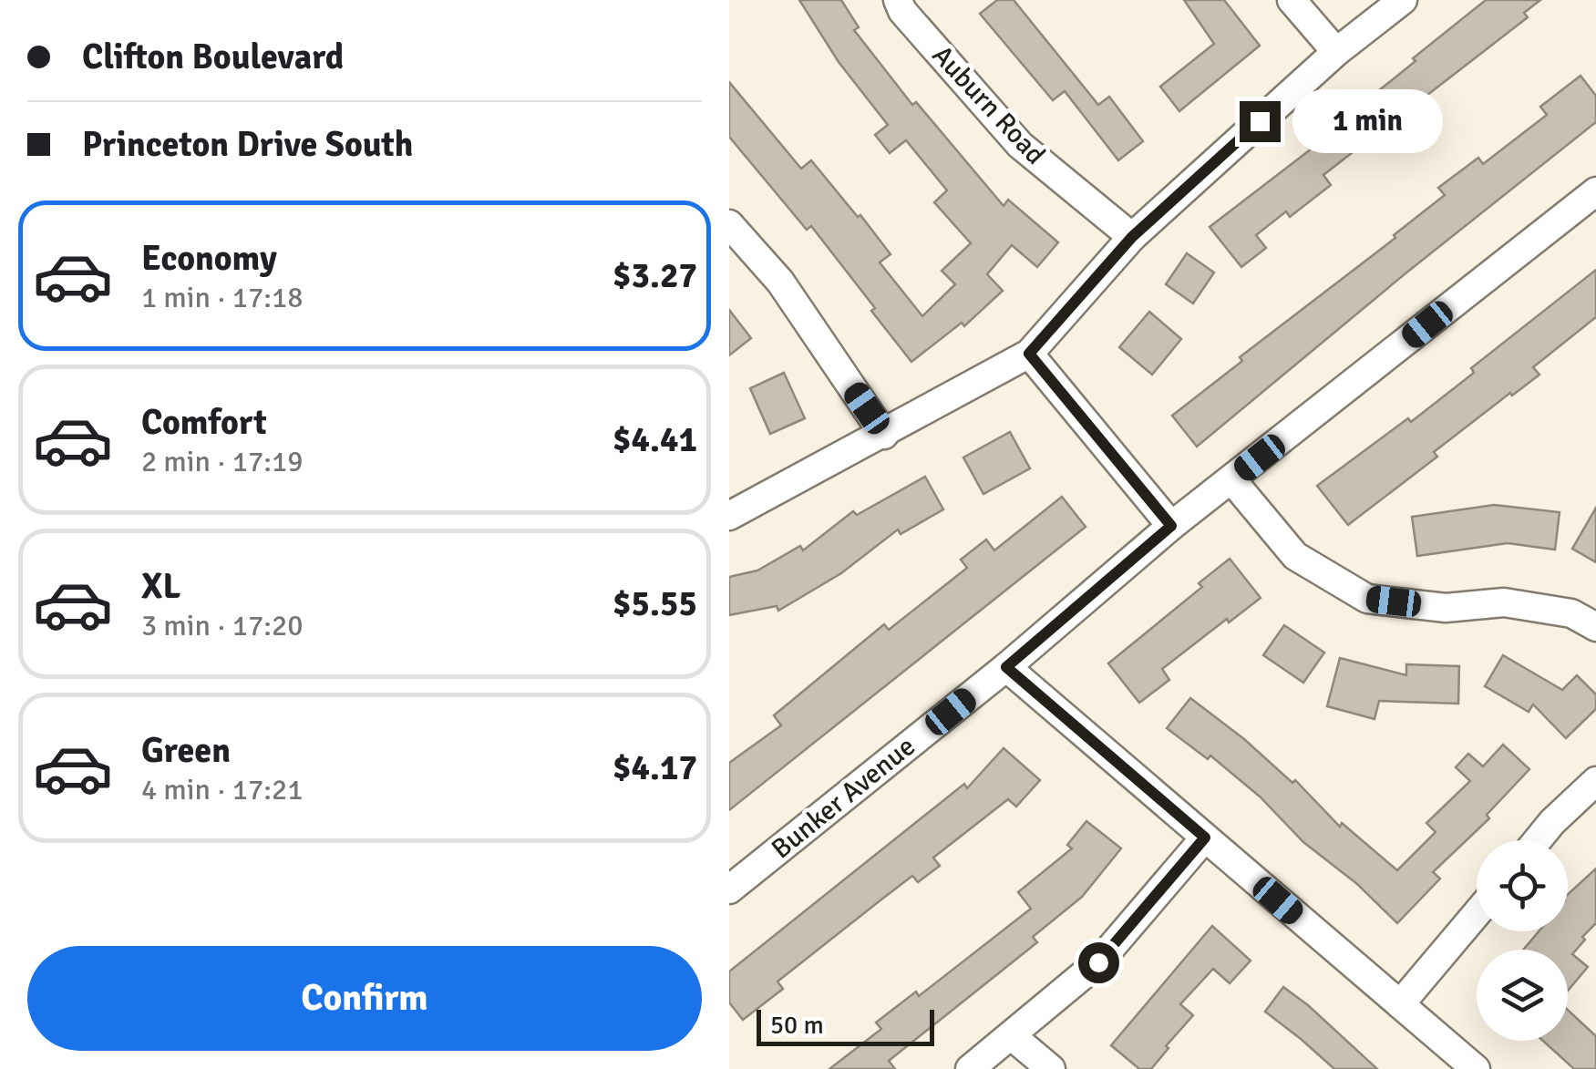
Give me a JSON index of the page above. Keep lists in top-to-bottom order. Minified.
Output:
{"streets":{"street":["Auburn Road","Bunker Avenue"]},"scale_bar":"50 m","page":{"banner":["Clifton Boulevard","Princeton Drive South"],"bubble":"1 min","list":[{"name":"Economy","note":"1 min · 17:18","value":"$3.27"},{"name":"Comfort","note":"2 min · 17:19","value":"$4.41"},{"name":"XL","note":"3 min · 17:20","value":"$5.55"},{"name":"Green","note":"4 min · 17:21","value":"$4.17"}],"buttons":"Confirm","scale":"50 m"}}
